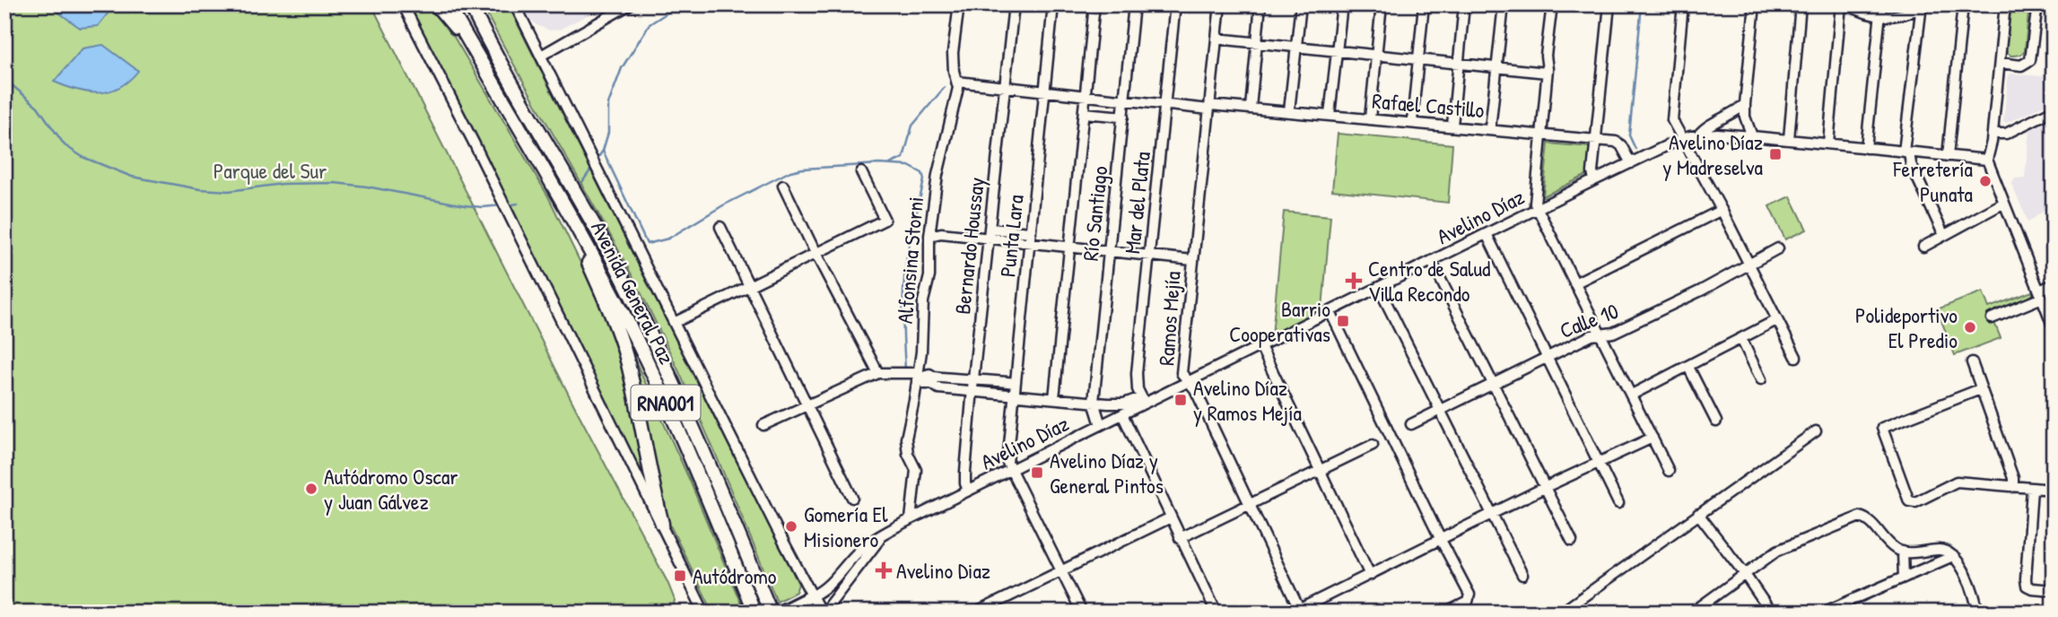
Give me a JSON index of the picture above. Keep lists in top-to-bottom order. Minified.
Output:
{"streets":{"highway":["Avenida General Paz","RNA001"],"street":["Rafael Castillo","Mar del Plata","Río Santiago","Avelino Díaz","Punta Lara","Bernardo Houssay","Alfonsina Storni","Ramos Mejía","Calle 10"]},"crossings":[["Rafael Castillo","Mar del Plata"],["Rafael Castillo","Río Santiago"],["Rafael Castillo","Avelino Díaz"],["Rafael Castillo","Punta Lara"],["Rafael Castillo","Bernardo Houssay"],["Rafael Castillo","Alfonsina Storni"],["Rafael Castillo","Ramos Mejía"],["Mar del Plata","Avelino Díaz"],["Río Santiago","Avelino Díaz"],["Avelino Díaz","Punta Lara"],["Avelino Díaz","Bernardo Houssay"],["Avelino Díaz","Alfonsina Storni"],["Avelino Díaz","Avenida General Paz"],["Avelino Díaz","Ramos Mejía"]],"parks":["Parque del Sur"],"places":{"transit":["Avelino Díaz y Madreselva","Barrio Cooperativas","Avelino Díaz y Ramos Mejía","Avelino Díaz y General Pintos","Autódromo"],"other":["Ferretería Punata","Polideportivo El Predio","Autódromo Oscar y Juan Gálvez","Gomería El Misionero"],"health":["Centro de Salud Villa Recondo","Avelino Diaz"]}}
